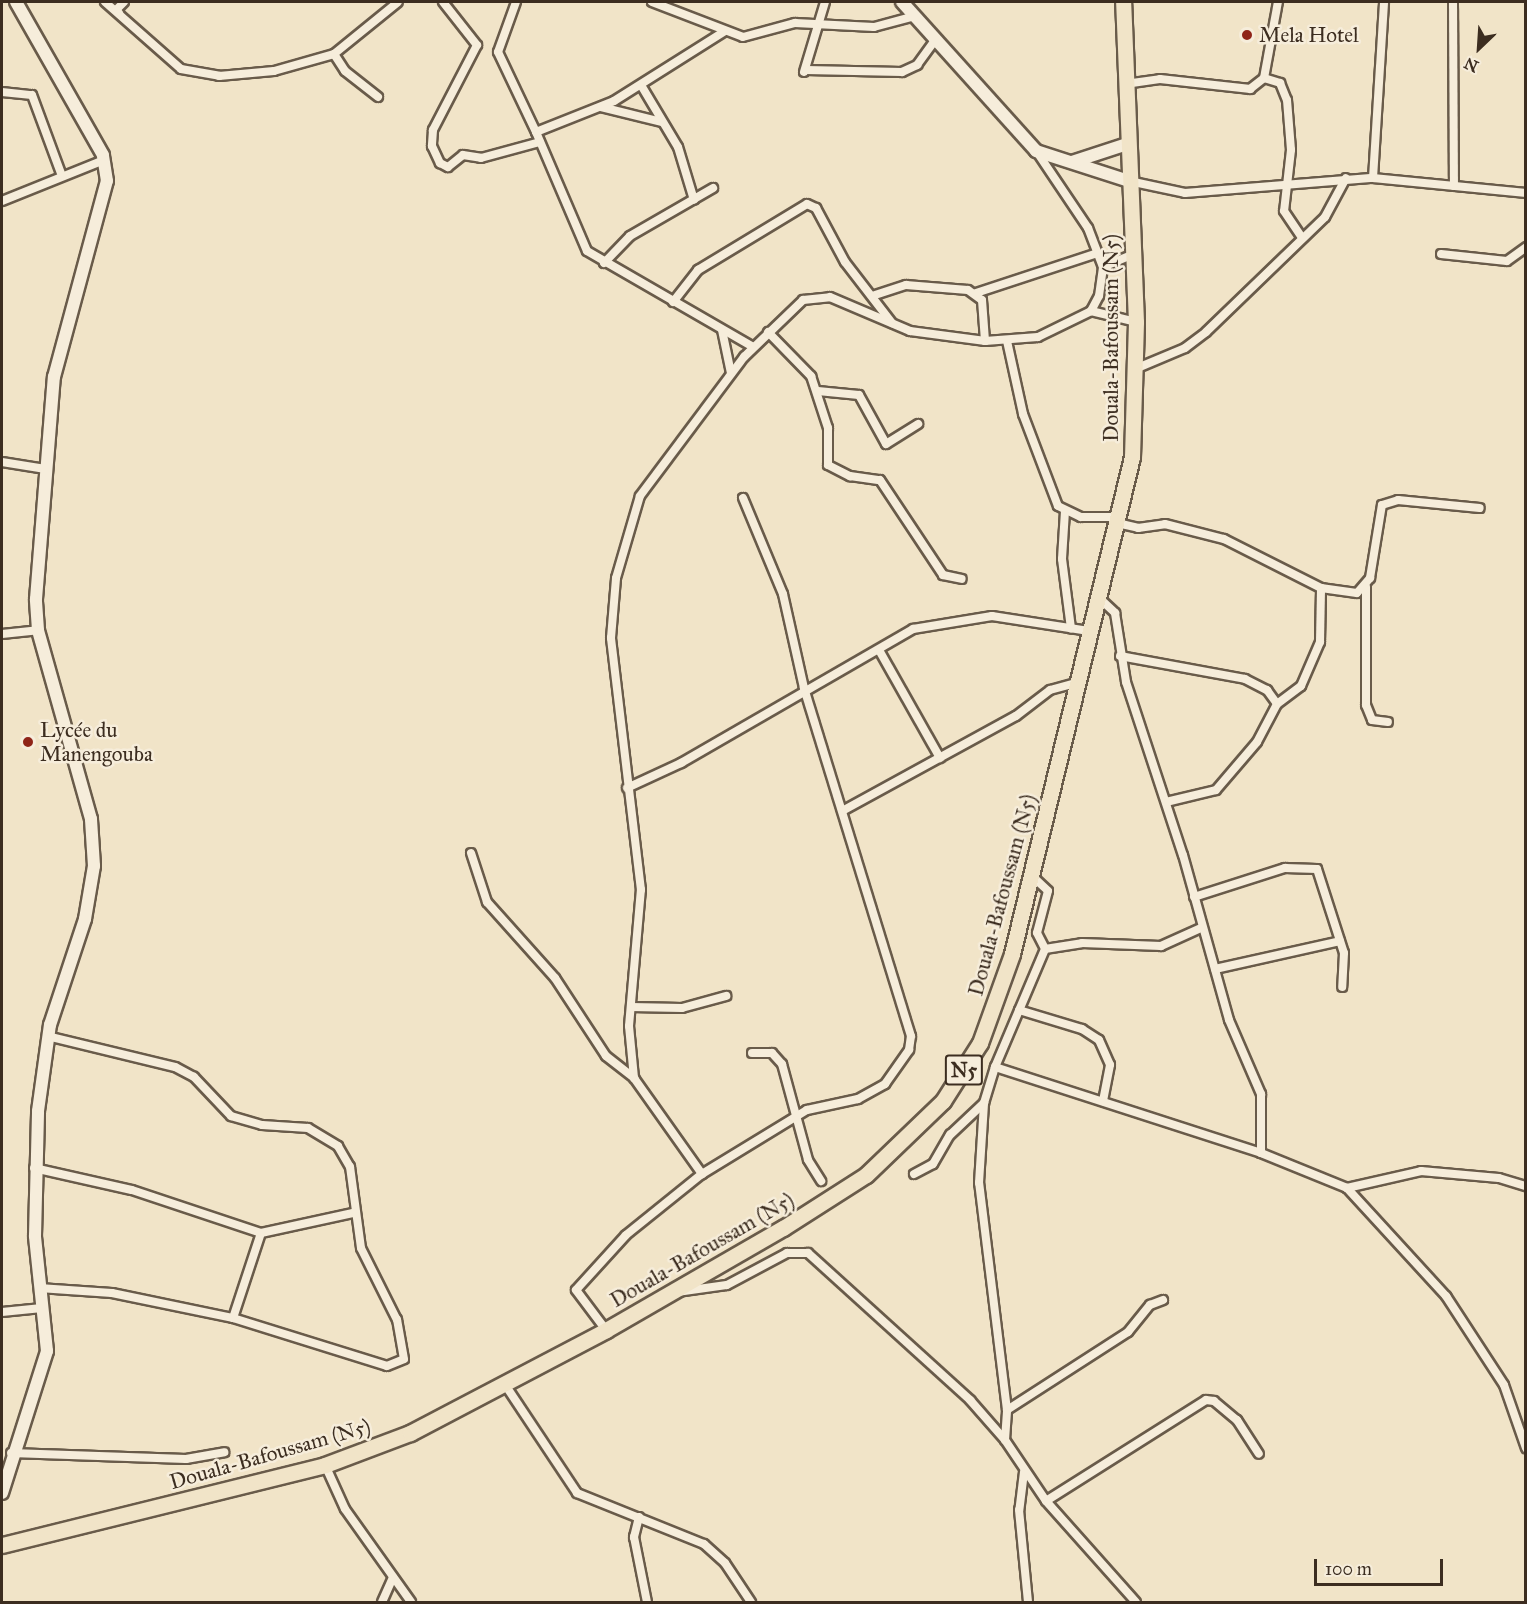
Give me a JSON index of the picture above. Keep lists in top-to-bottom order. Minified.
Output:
{"streets":{"highway":["Douala-Bafoussam (N5)","N5"]},"places":["Mela Hotel","Lycée du Manengouba"],"scale_bar":"100 m","north":"bottom left"}
